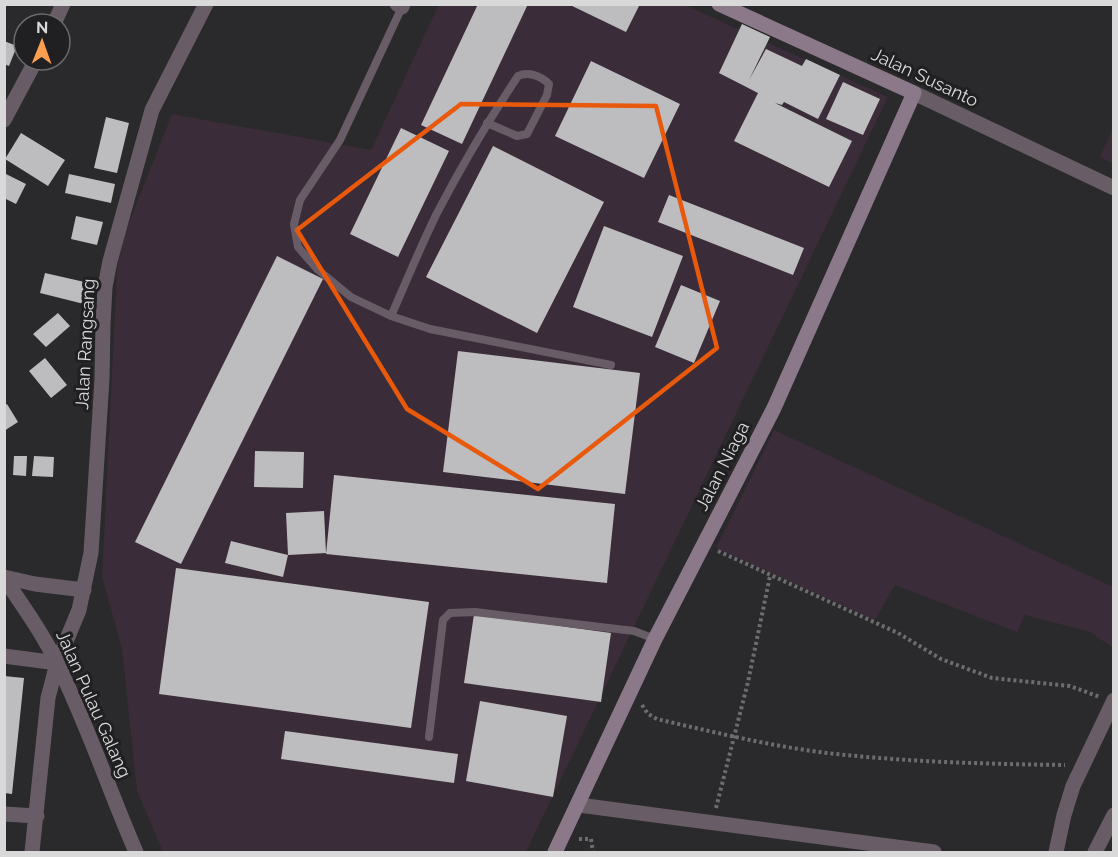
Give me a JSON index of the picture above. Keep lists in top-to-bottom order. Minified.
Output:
{"streets":{"street":["Jalan Susanto","Jalan Rangsang","Jalan Niaga","Jalan Pulau Galang"]},"crossings":[["Jalan Susanto","Jalan Niaga"],["Jalan Rangsang","Jalan Pulau Galang"]],"north":"top"}
